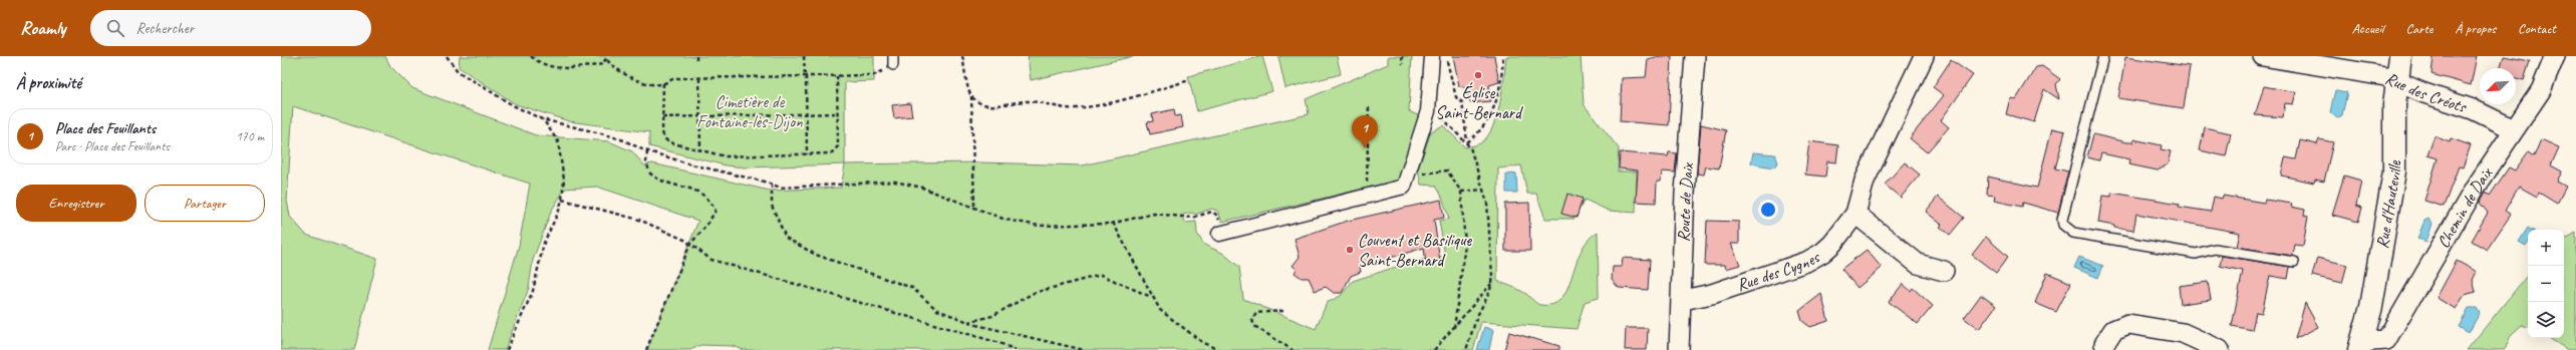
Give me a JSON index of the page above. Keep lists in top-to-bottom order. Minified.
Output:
{"streets":{"street":["Rue des Créots","Route de Daix","Rue d'Hauteville","Chemin de Daix","Rue des Cygnes"]},"crossings":[["Rue des Créots","Rue d'Hauteville"],["Rue des Créots","Chemin de Daix"],["Route de Daix","Rue des Cygnes"],["Rue d'Hauteville","Chemin de Daix"]],"parks":["Cimetière de Fontaine-lès-Dijon"],"places":["Église Saint-Bernard","Couvent et Basilique Saint-Bernard"],"north":"bottom left","page":{"header":"Roamly","search":"Rechercher","nav":["Accueil","Carte","À propos","Contact"],"heading":"À proximité","list":[{"mark":"1","name":"Place des Feuillants","note":"Parc · Place des Feuillants","value":"170 m"}],"pins":"1","buttons":["Enregistrer","Partager"],"map_buttons":["+","−"]}}
